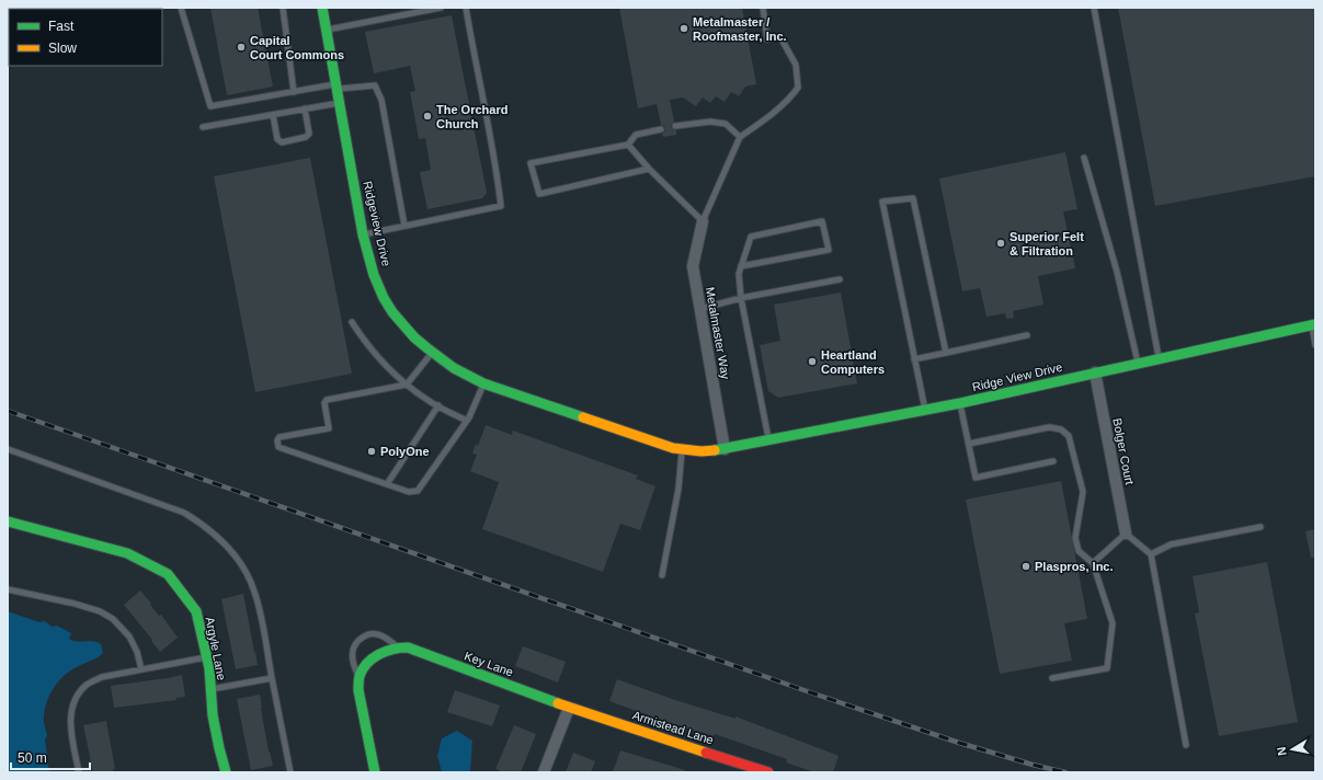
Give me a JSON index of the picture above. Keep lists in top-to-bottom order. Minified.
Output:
{"streets":{"street":["Ridgeview Drive","Metalmaster Way","Ridge View Drive","Bolger Court","Argyle Lane","Key Lane","Armistead Lane"]},"crossings":[["Ridgeview Drive","Metalmaster Way"],["Ridgeview Drive","Ridge View Drive"],["Metalmaster Way","Ridge View Drive"],["Ridge View Drive","Bolger Court"],["Key Lane","Armistead Lane"]],"places":["Metalmaster / Roofmaster, Inc.","Capital Court Commons","The Orchard Church","Superior Felt & Filtration","Heartland Computers","PolyOne","Plaspros, Inc."],"legend":["Fast","Slow"],"scale_bar":"50 m","north":"left"}
